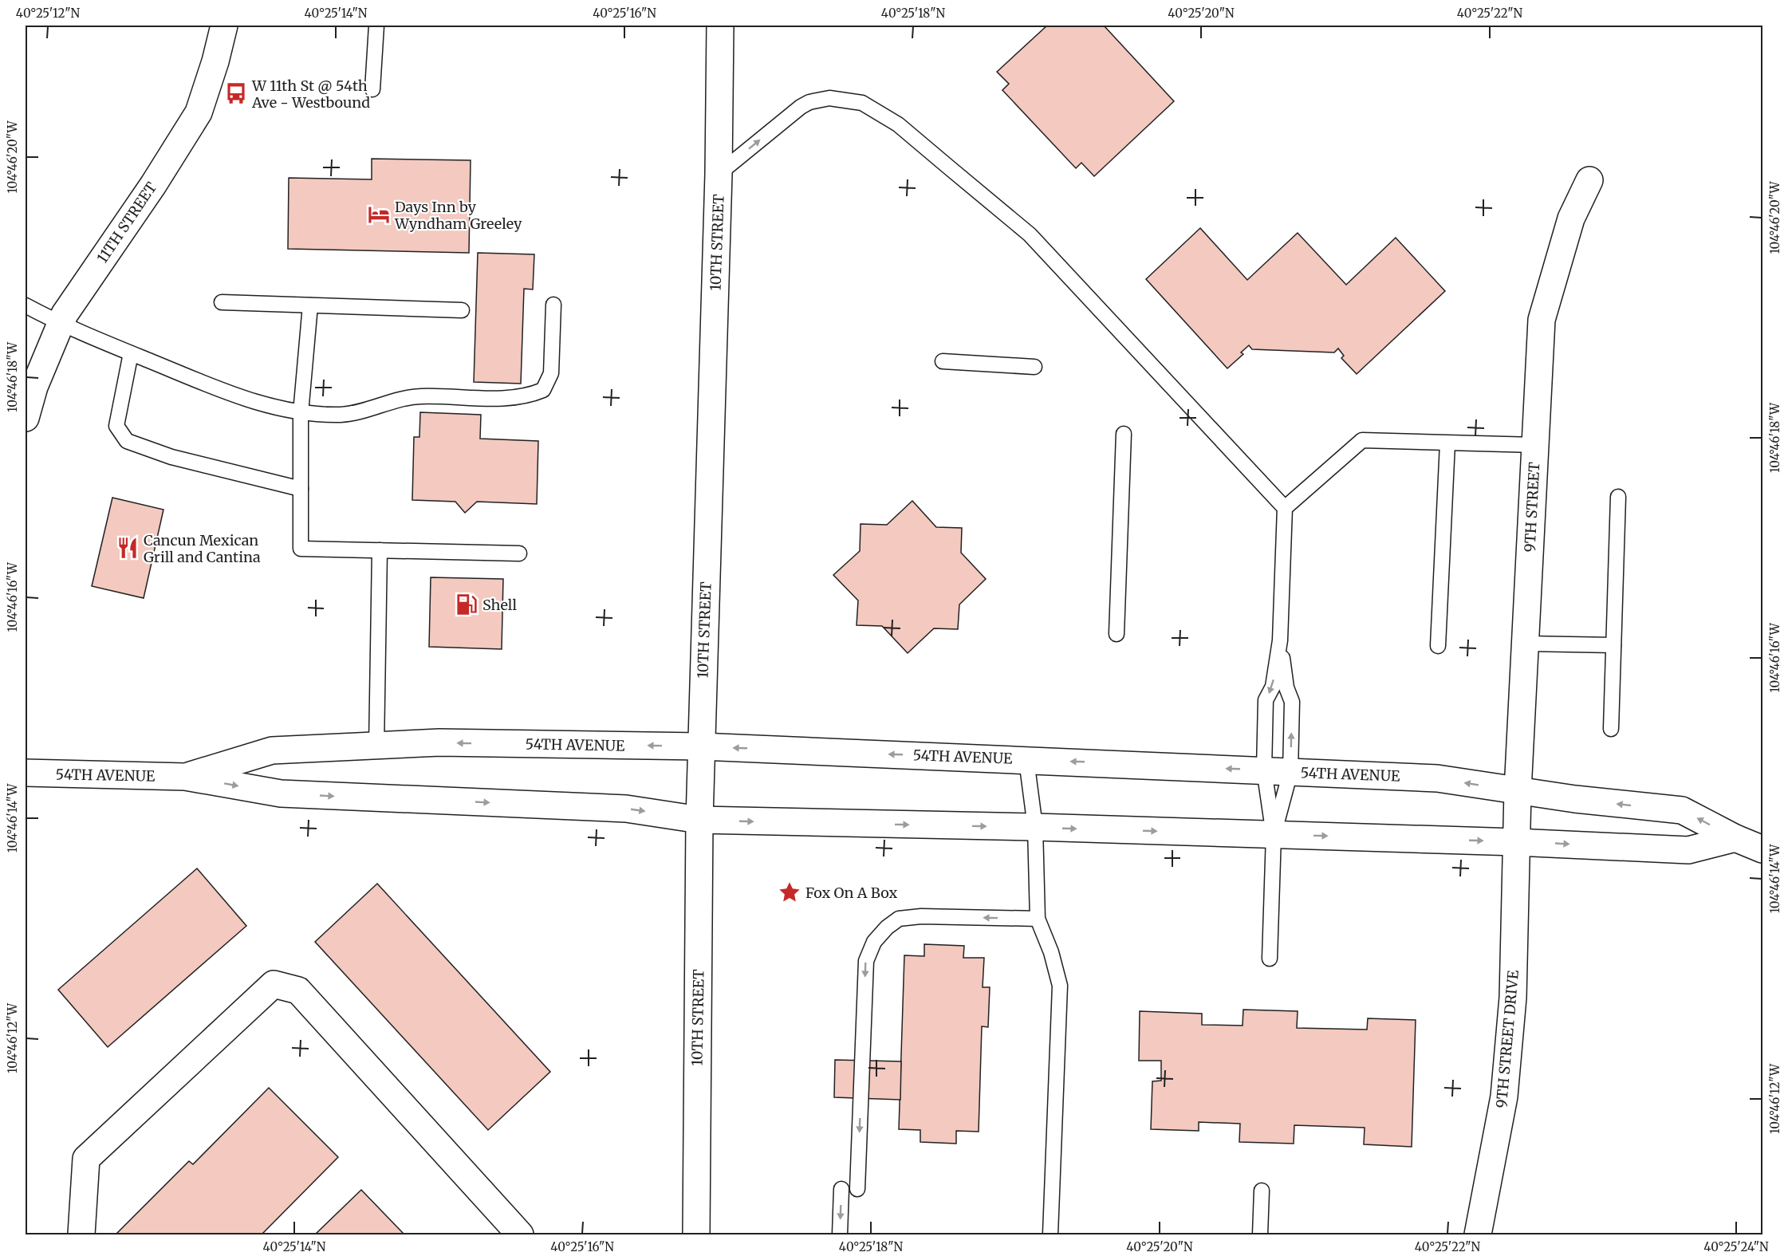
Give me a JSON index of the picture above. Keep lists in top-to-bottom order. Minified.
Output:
{"streets":{"street":["11TH STREET","10TH STREET","9TH STREET","54TH AVENUE","9TH STREET DRIVE"]},"crossings":[["10TH STREET","54TH AVENUE"],["9TH STREET","54TH AVENUE"],["9TH STREET","9TH STREET DRIVE"],["54TH AVENUE","9TH STREET DRIVE"]],"places":{"bus stop":["W 11th St @ 54th Ave - Westbound"],"hotel":["Days Inn by Wyndham Greeley"],"restaurant":["Cancun Mexican Grill and Cantina"],"fuel station":["Shell"],"place":["Fox On A Box"]},"coordinates":["40°25'12\"N","40°25'14\"N","40°25'16\"N","40°25'18\"N","40°25'20\"N","40°25'22\"N","104°46'20\"W","104°46'18\"W","104°46'16\"W","104°46'14\"W","104°46'12\"W","40°25'24\"N"]}
